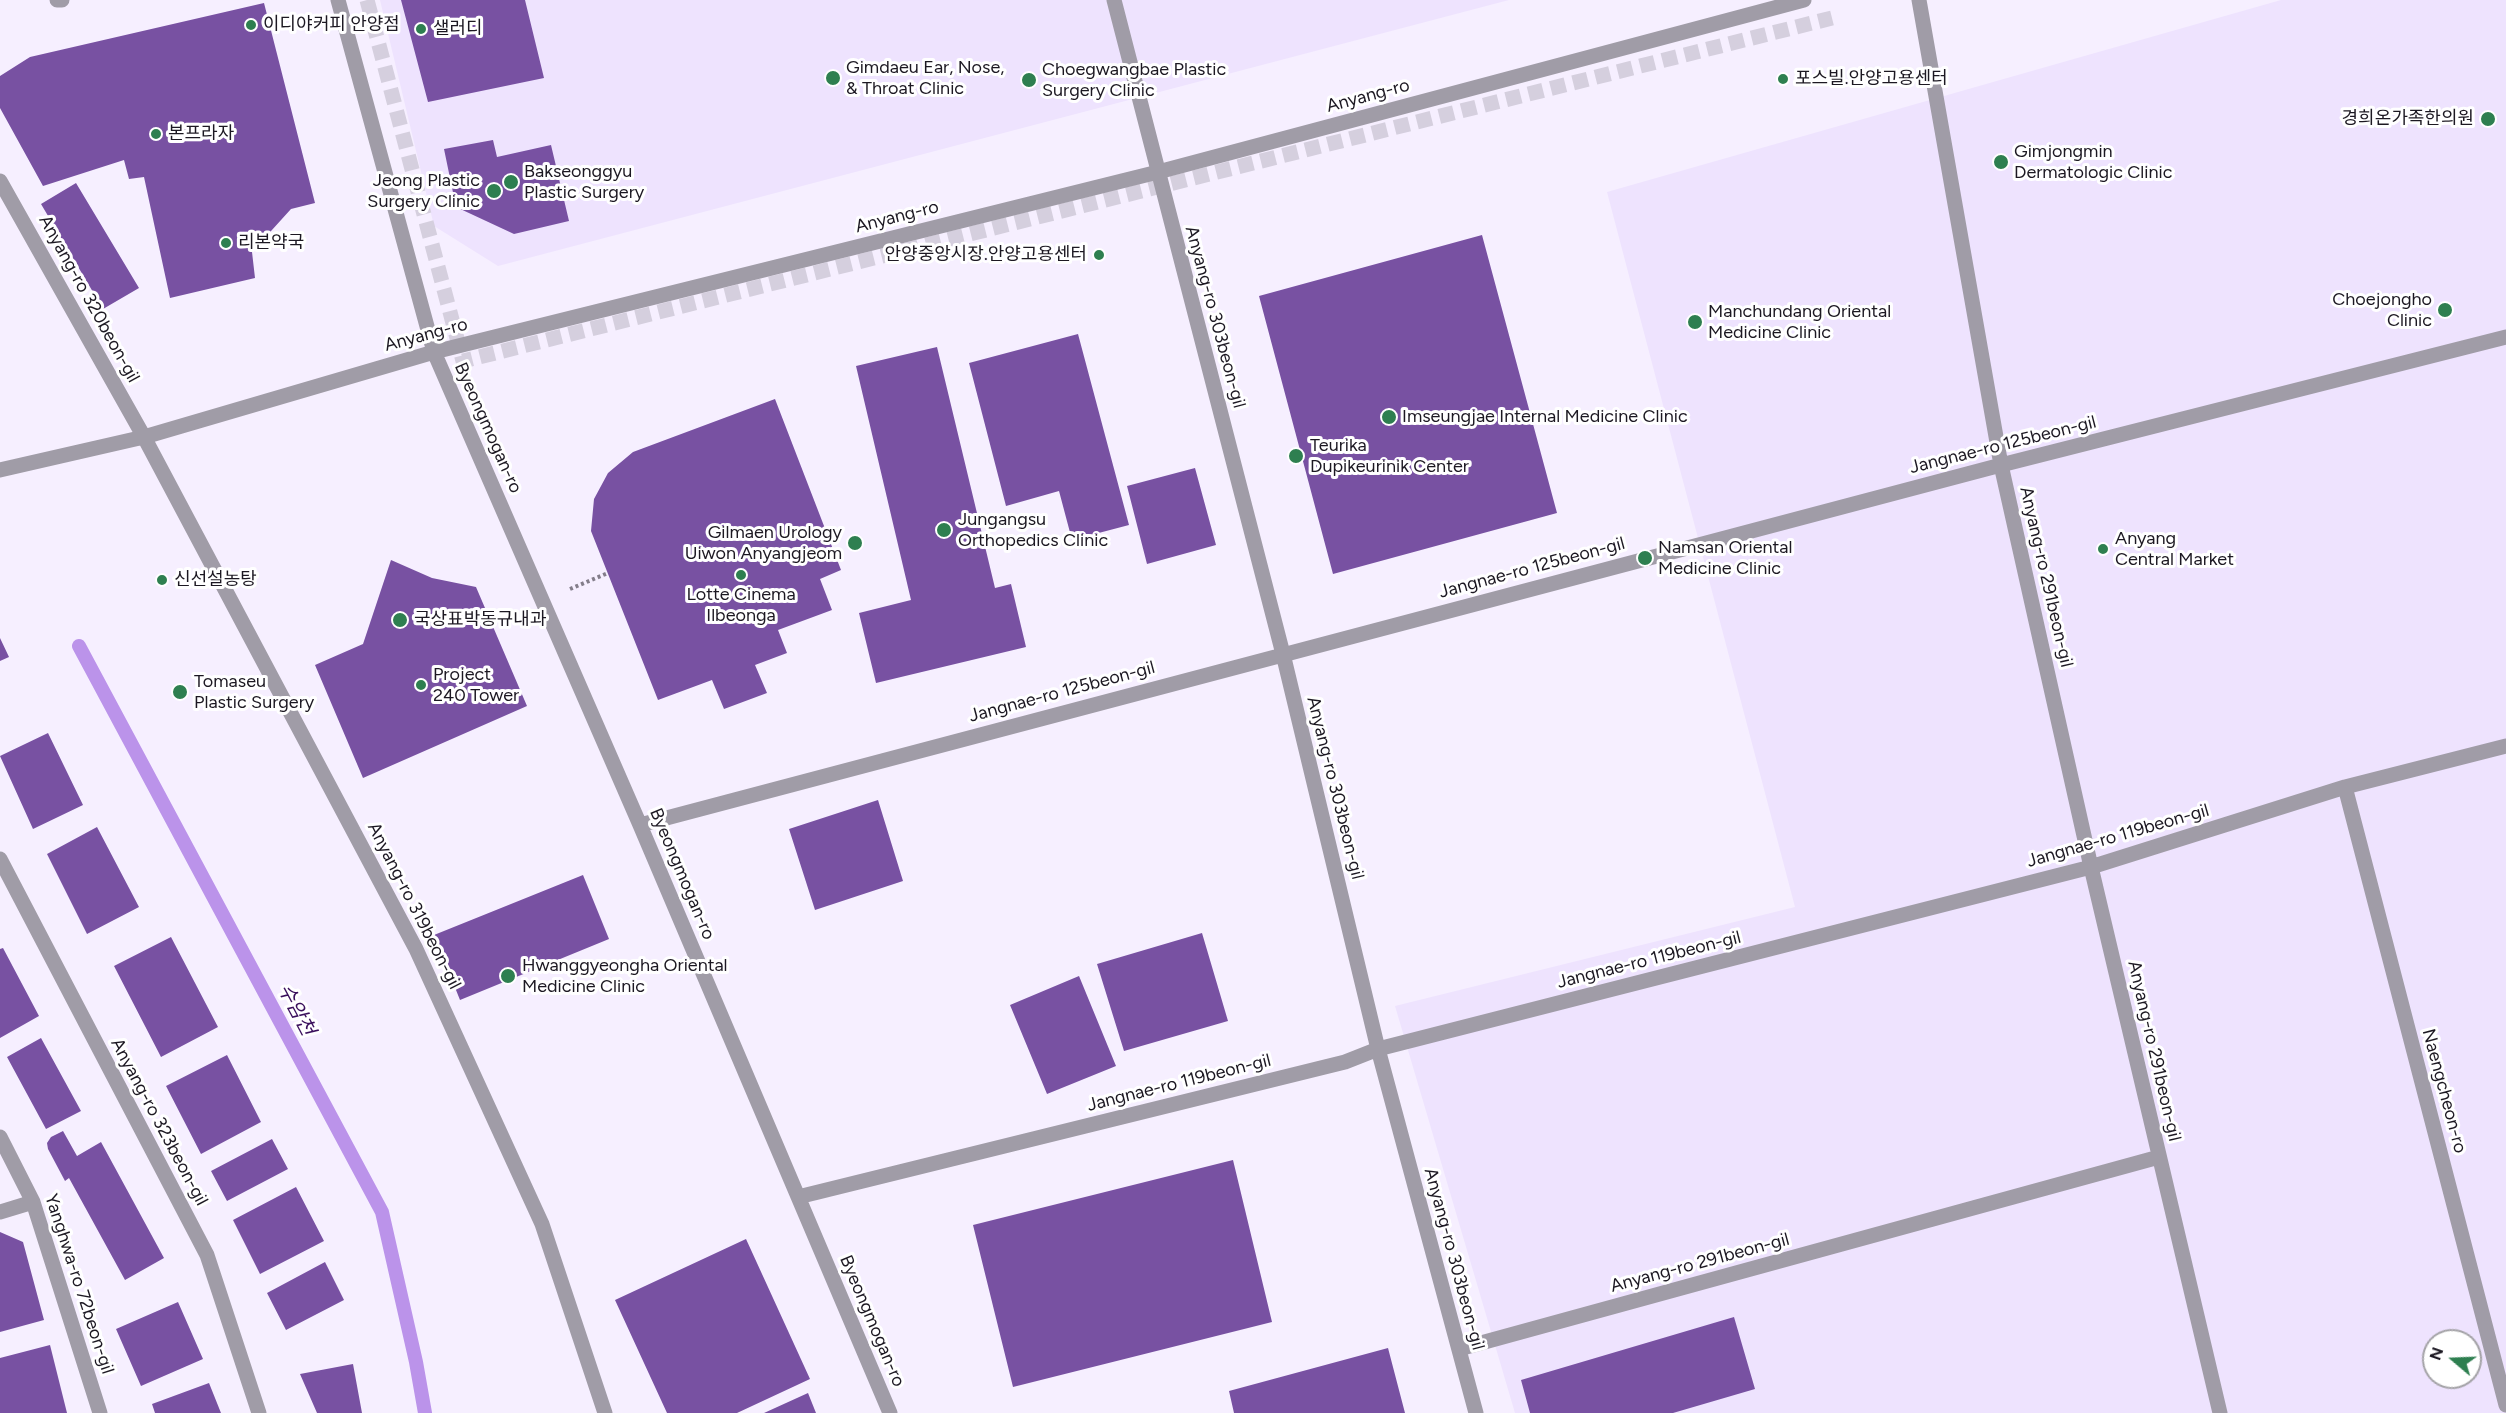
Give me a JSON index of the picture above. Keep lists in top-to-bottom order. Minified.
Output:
{"streets":{"street":["Anyang-ro","Anyang-ro 320beon-gil","Anyang-ro 303beon-gil","Byeongmogan-ro","Jangnae-ro 125beon-gil","Anyang-ro 291beon-gil","Jangnae-ro 119beon-gil","Anyang-ro 319beon-gil","Naengcheon-ro","Anyang-ro 323beon-gil","Yanghwa-ro 72beon-gil"]},"crossings":[["Anyang-ro","Anyang-ro 320beon-gil"],["Anyang-ro","Anyang-ro 303beon-gil"],["Anyang-ro","Byeongmogan-ro"],["Anyang-ro","Anyang-ro 319beon-gil"],["Anyang-ro 320beon-gil","Anyang-ro 319beon-gil"],["Anyang-ro 303beon-gil","Jangnae-ro 125beon-gil"],["Anyang-ro 303beon-gil","Anyang-ro 291beon-gil"],["Anyang-ro 303beon-gil","Jangnae-ro 119beon-gil"],["Byeongmogan-ro","Jangnae-ro 125beon-gil"],["Byeongmogan-ro","Jangnae-ro 119beon-gil"],["Jangnae-ro 125beon-gil","Anyang-ro 291beon-gil"],["Anyang-ro 291beon-gil","Jangnae-ro 119beon-gil"],["Jangnae-ro 119beon-gil","Naengcheon-ro"]],"water":["수암천"],"places":["이디야커피 안양점","샐러디","Gimdaeu Ear, Nose, & Throat Clinic","포스빌.안양고용센터","Choegwangbae Plastic Surgery Clinic","경희온가족한의원","본프라자","Gimjongmin Dermatologic Clinic","Bakseonggyu Plastic Surgery","Jeong Plastic Surgery Clinic","리본약국","안양중앙시장.안양고용센터","Choejongho Clinic","Manchundang Oriental Medicine Clinic","Imseungjae Internal Medicine Clinic","Teurika Dupikeurinik Center","Jungangsu Orthopedics Clinic","Gilmaen Urology Uiwon Anyangjeom","Anyang Central Market","Namsan Oriental Medicine Clinic","Lotte Cinema Ilbeonga","신선설농탕","국상표박동규내과","Project 240 Tower","Tomaseu Plastic Surgery","Hwanggyeongha Oriental Medicine Clinic"],"north":"left"}
